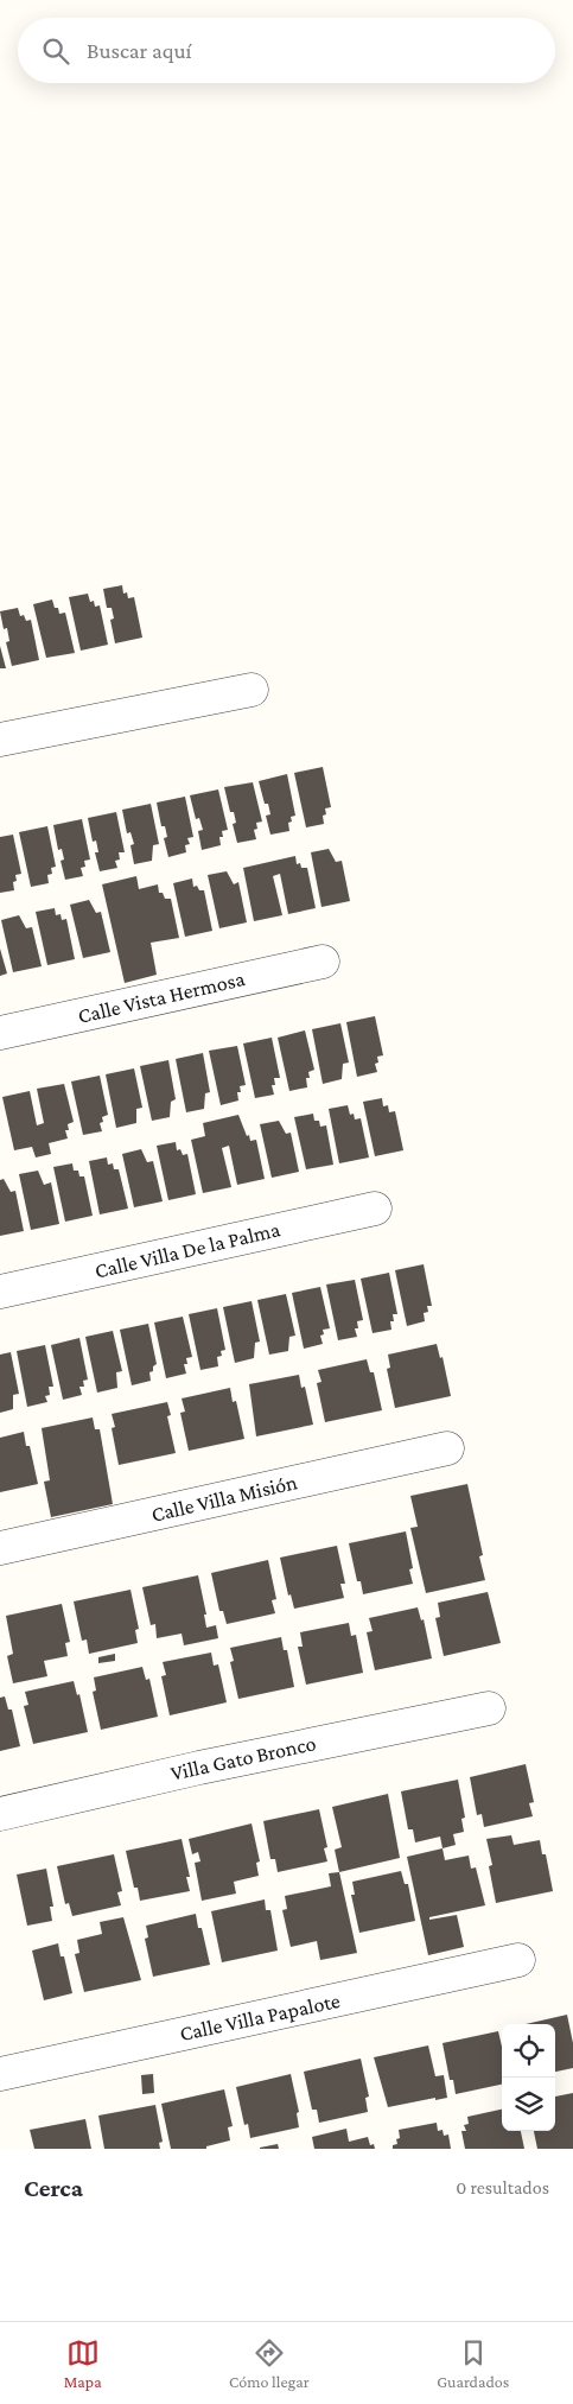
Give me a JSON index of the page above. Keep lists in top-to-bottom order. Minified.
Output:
{"streets":{"street":["Calle Vista Hermosa","Calle Villa De la Palma","Calle Villa Misión","Villa Gato Bronco","Calle Villa Papalote"]},"page":{"search":"Buscar aquí","heading":["Cerca","0 resultados"],"nav":["Mapa","Cómo llegar","Guardados"]}}
